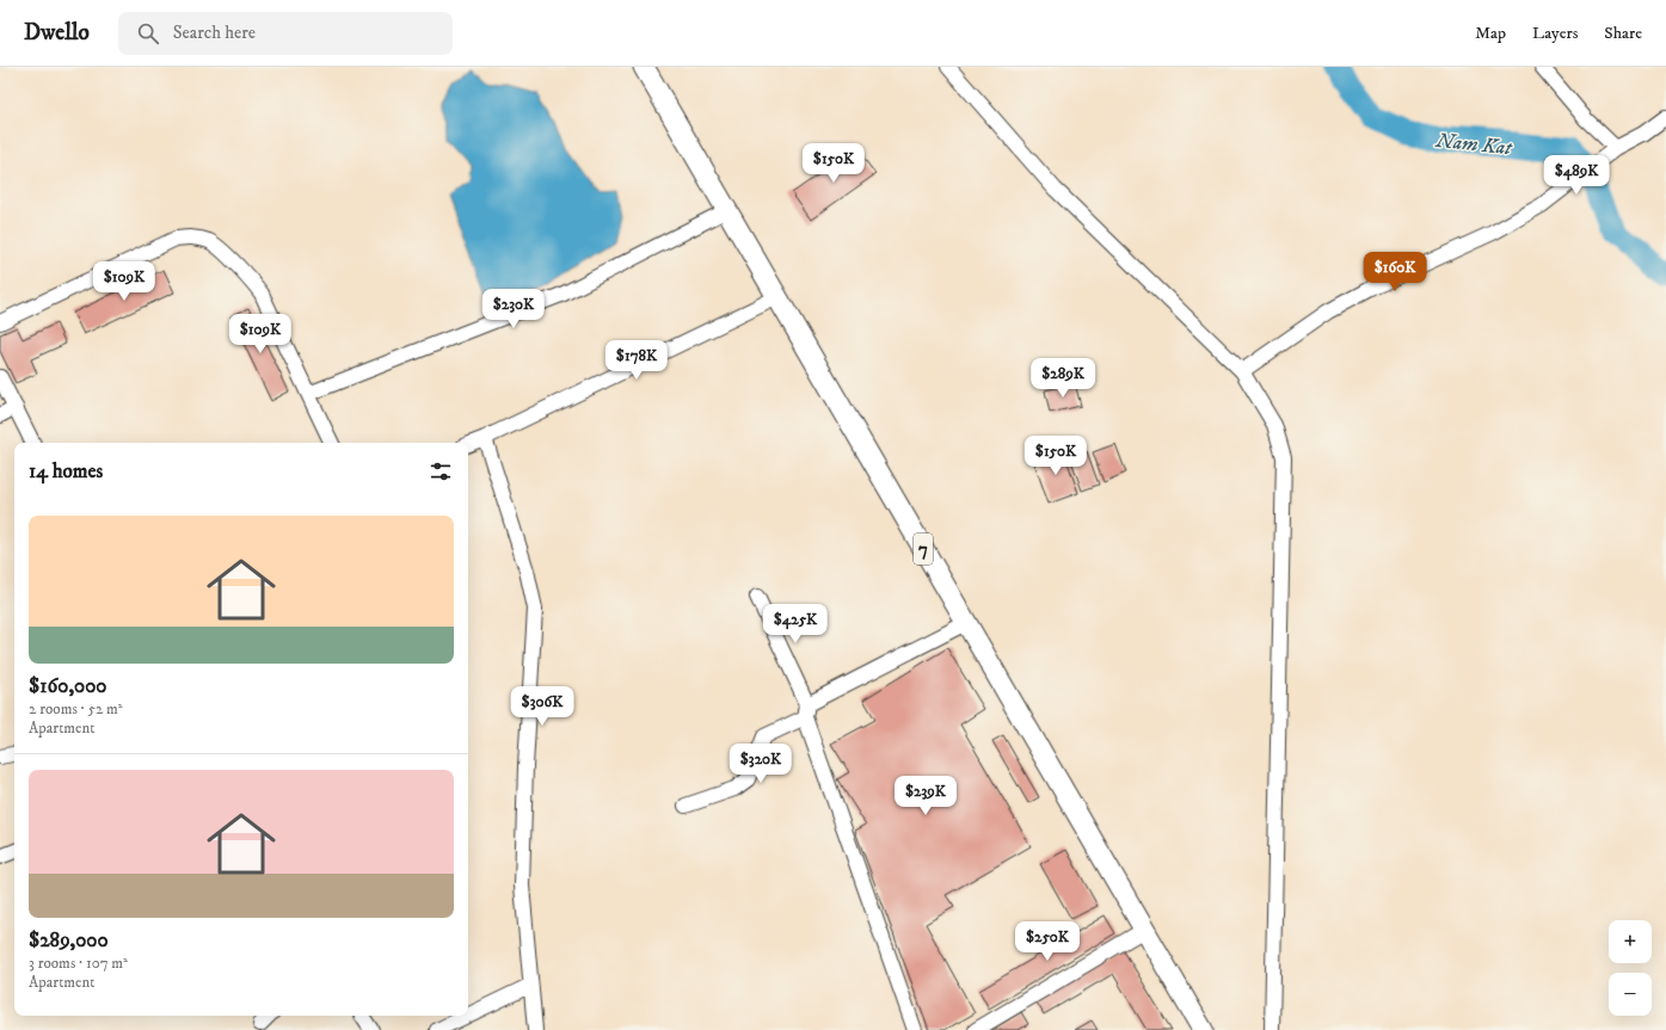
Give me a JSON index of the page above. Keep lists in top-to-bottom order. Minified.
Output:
{"streets":{"highway":["7"]},"water":["Nam Kat"],"page":{"header":"Dwello","search":"Search here","nav":["Map","Layers","Share"],"price":["$150K","$489K","$160K","$109K","$230K","$109K","$178K","$289K","$150K","$425K","$306K","$320K","$239K","$250K"],"heading":"14 homes","list":[{"name":"$160,000","note":"2 rooms · 52 m² · Apartment"},{"name":"$289,000","note":"3 rooms · 107 m² · Apartment"}],"map_buttons":["+","−"]}}
